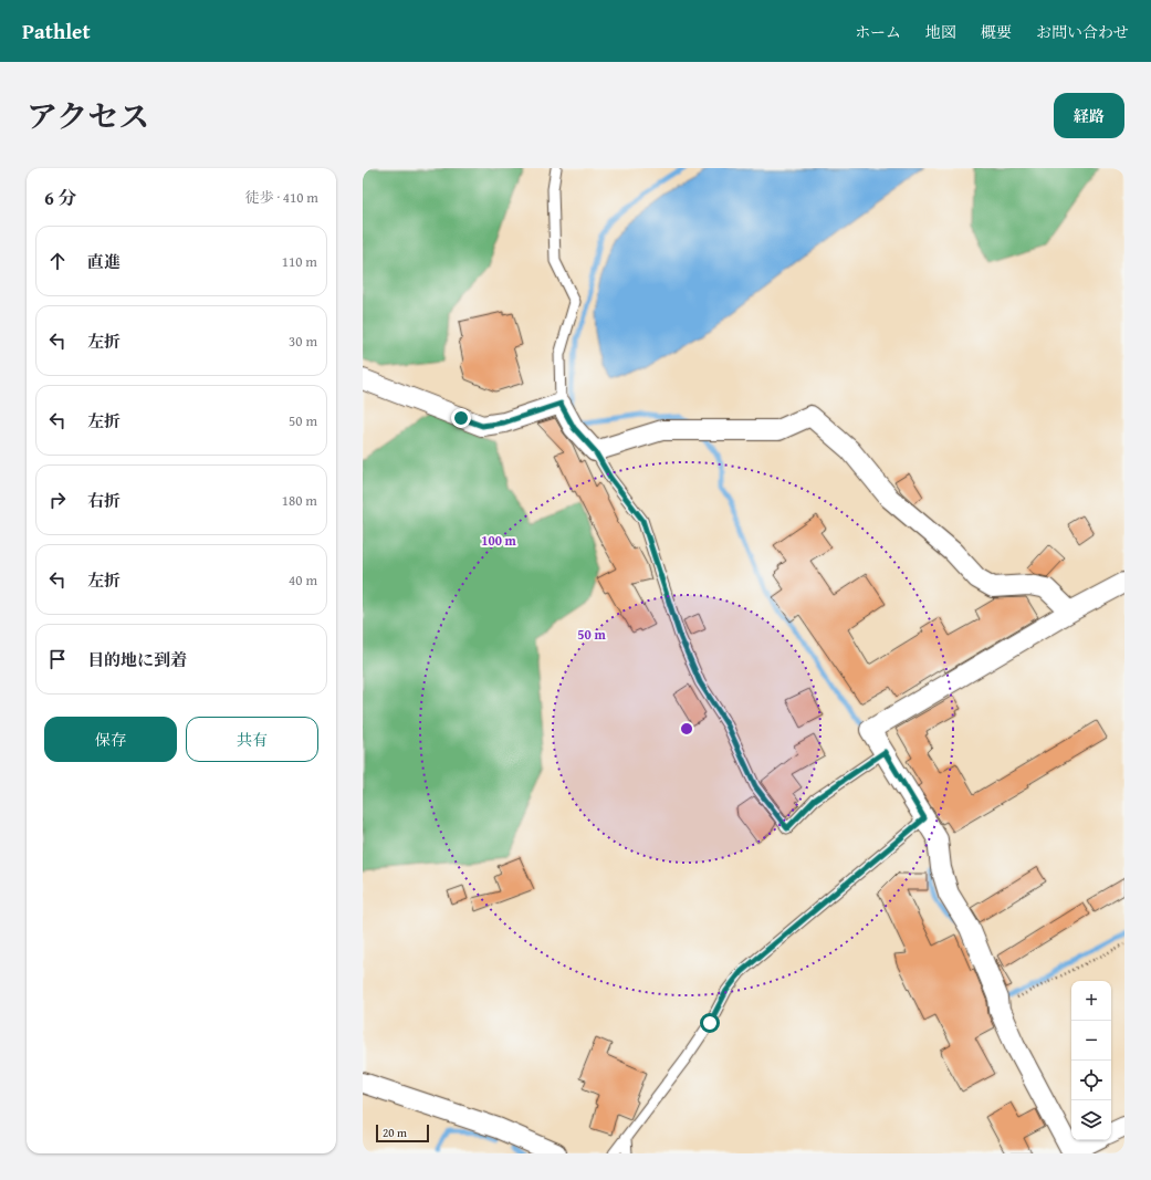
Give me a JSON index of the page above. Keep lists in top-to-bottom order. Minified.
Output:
{"scale_bar":"20 m","page":{"header":"Pathlet","nav":["ホーム","地図","概要","お問い合わせ"],"title":"アクセス","buttons":["経路",["保存","共有"]],"heading":["6 分","徒歩 · 410 m"],"list":[["直進","110 m"],["左折","30 m"],["左折","50 m"],["右折","180 m"],["左折","40 m"],"目的地に到着"],"map_buttons":["+","−"],"scale":"20 m"},"rings":["100 m","50 m"]}
